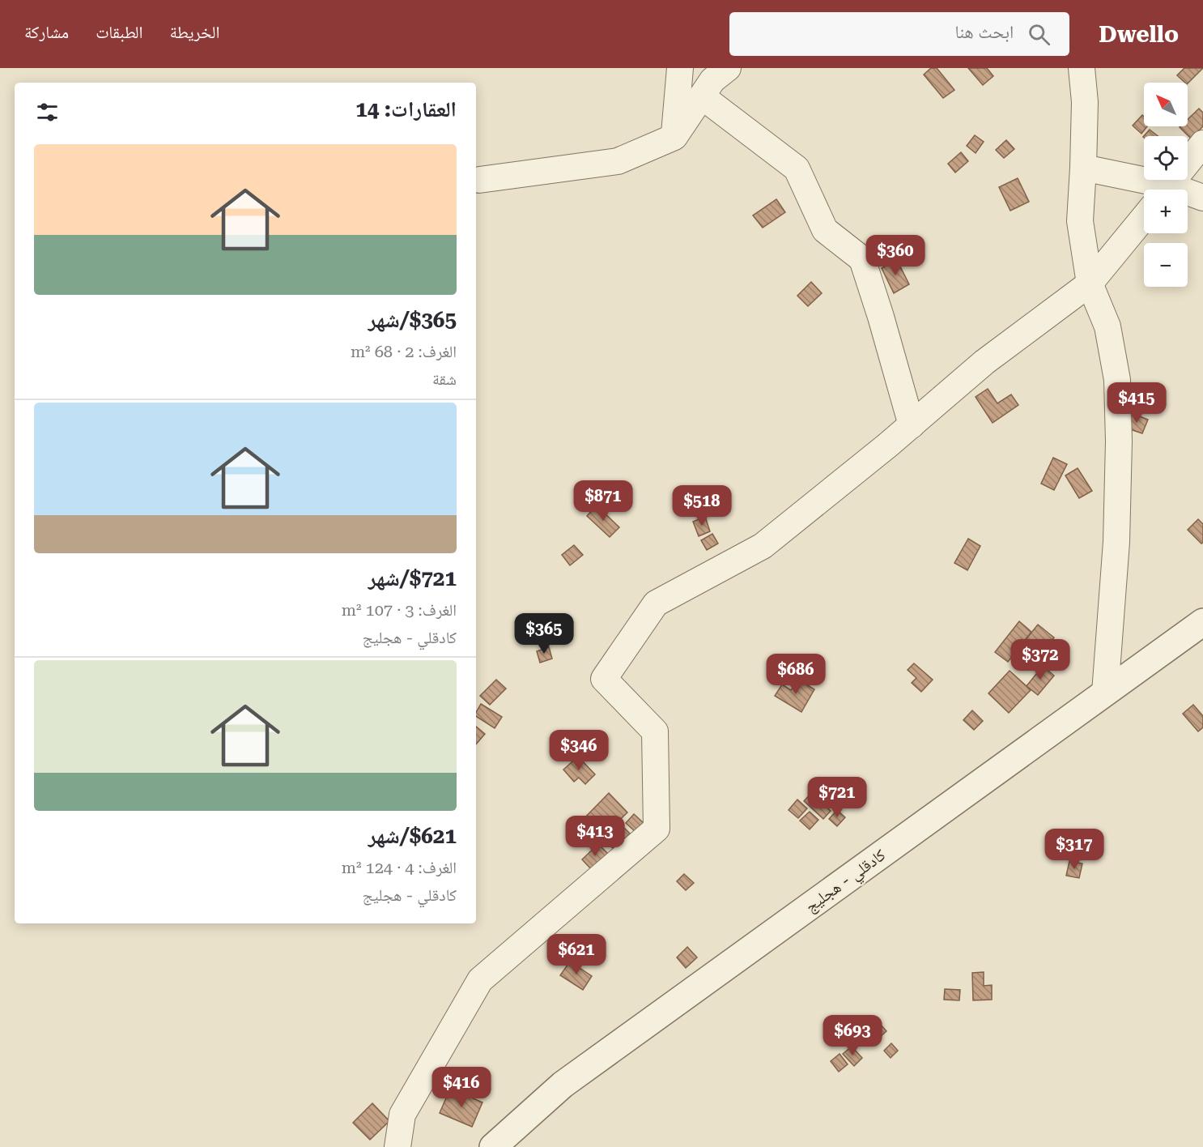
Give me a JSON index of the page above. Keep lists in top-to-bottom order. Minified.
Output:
{"streets":{"street":["كادقلي - هجليج"]},"north":"top left","page":{"header":"Dwello","search":"ابحث هنا","nav":["الخريطة","الطبقات","مشاركة"],"map_buttons":["+","−"],"heading":"العقارات: 14","list":[{"name":"$365/شهر","note":"الغرف: 2 · 68 m² · شقة"},{"name":"$721/شهر","note":"الغرف: 3 · 107 m² · كادقلي - هجليج"},{"name":"$621/شهر","note":"الغرف: 4 · 124 m² · كادقلي - هجليج"}],"price":["$360","$415","$871","$518","$365","$372","$686","$346","$721","$413","$317","$621","$693","$416"]}}
